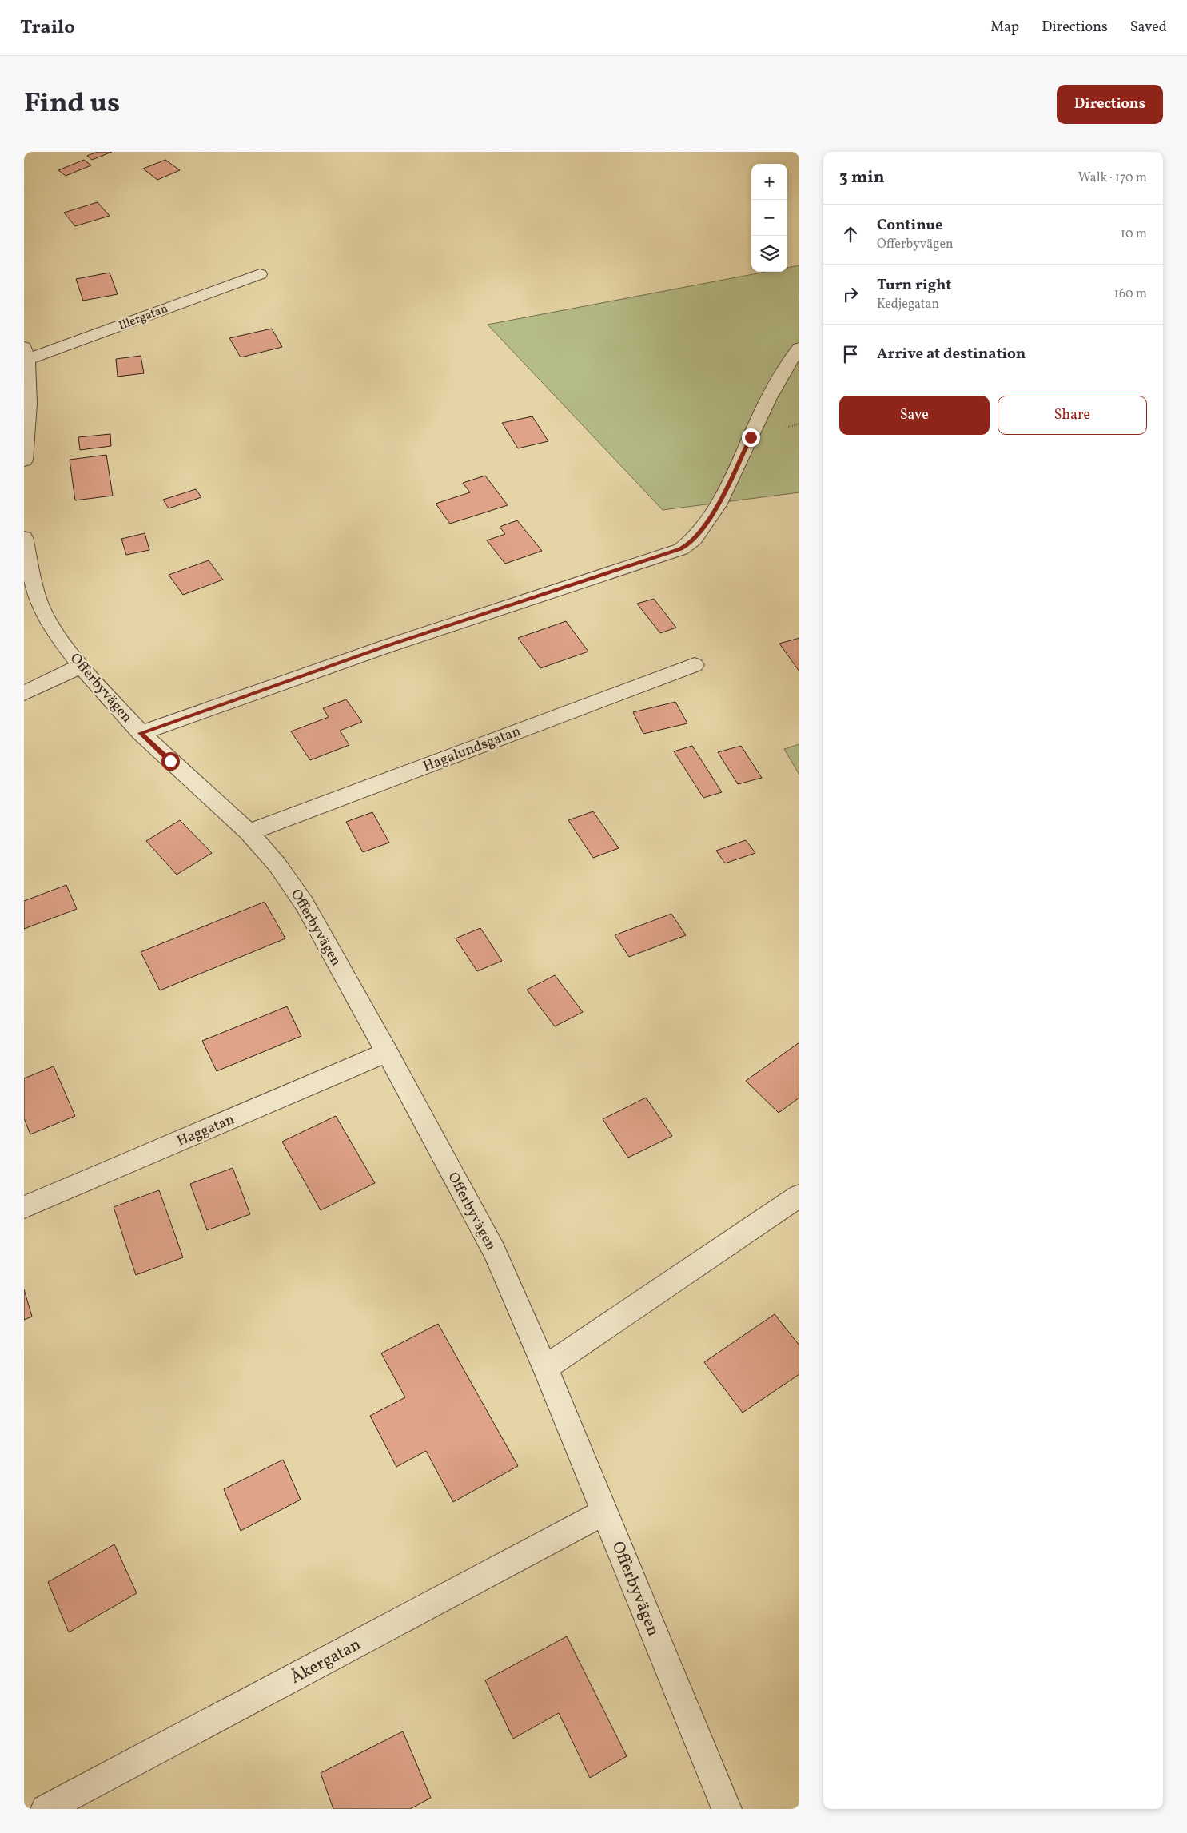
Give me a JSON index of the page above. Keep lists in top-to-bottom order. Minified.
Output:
{"streets":{"street":["Illergatan","Offerbyvägen","Hagalundsgatan","Haggatan","Åkergatan"]},"crossings":[["Offerbyvägen","Hagalundsgatan"],["Offerbyvägen","Haggatan"],["Offerbyvägen","Åkergatan"]],"page":{"header":"Trailo","nav":["Map","Directions","Saved"],"title":"Find us","buttons":["Directions",["Save","Share"]],"heading":["3 min","Walk · 170 m"],"map_buttons":["+","−"],"list":[["Continue","Offerbyvägen","10 m"],["Turn right","Kedjegatan","160 m"],"Arrive at destination"]}}
